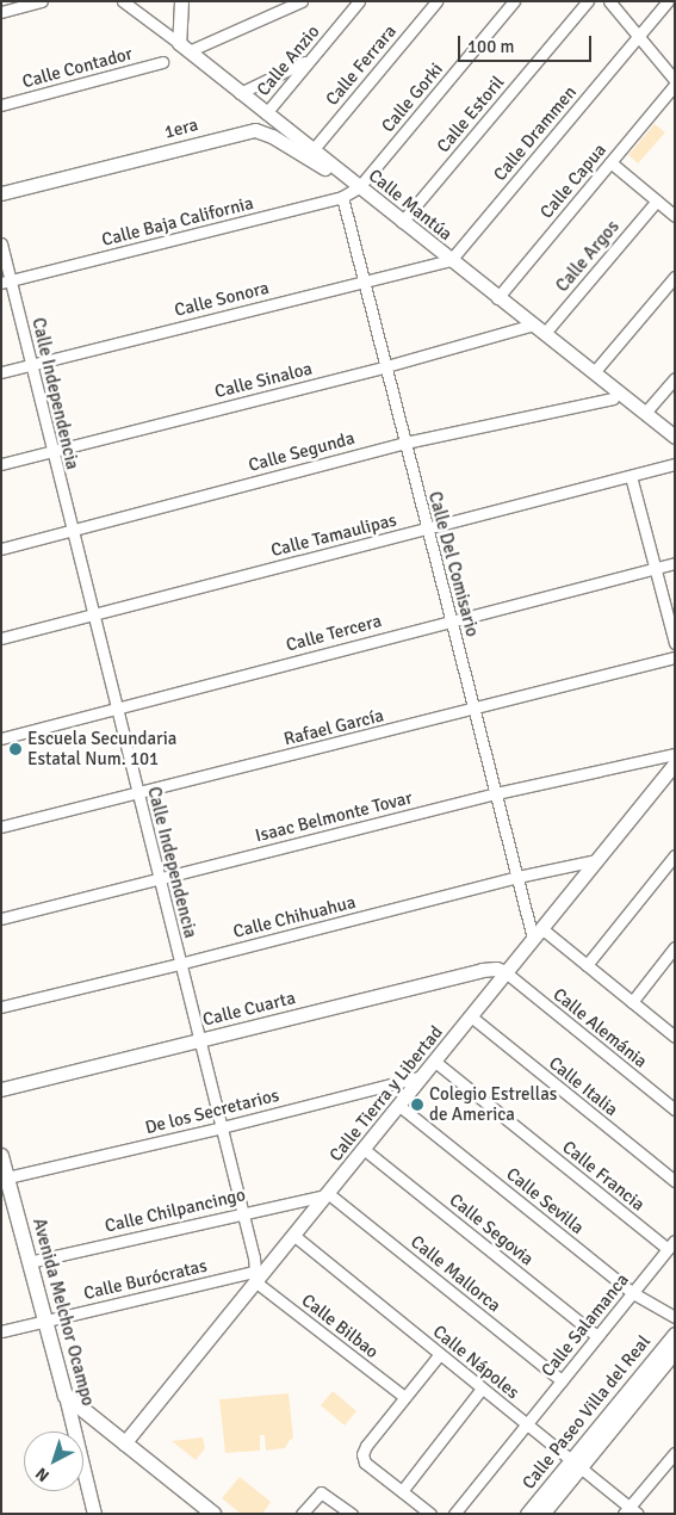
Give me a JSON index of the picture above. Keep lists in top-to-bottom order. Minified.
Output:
{"streets":{"main road":["Avenida Melchor Ocampo"],"street":["Calle Anzio","Calle Ferrara","Calle Contador","Calle Gorki","Calle Estoril","1era","Calle Drammen","Calle Capua","Calle Mantúa","Calle Baja California","Calle Argos","Calle Sonora","Calle Sinaloa","Calle Independencia","Calle Segunda","Calle Tamaulipas","Calle Del Comisario","Calle Tercera","Rafael García","Isaac Belmonte Tovar","Calle Chihuahua","Calle Cuarta","Calle Alemánia","Calle Italia","Calle Tierra y Libertad","De los Secretarios","Calle Francia","Calle Sevilla","Calle Chilpancingo","Calle Segovia","Calle Mallorca","Calle Burócratas","Calle Salamanca","Calle Bilbao","Calle Nápoles","Calle Paseo Villa del Real"]},"crossings":[["Calle Anzio","Calle Mantúa"],["Calle Ferrara","Calle Mantúa"],["Calle Gorki","1era"],["Calle Gorki","Calle Mantúa"],["Calle Gorki","Calle Baja California"],["Calle Estoril","Calle Mantúa"],["1era","Calle Mantúa"],["1era","Calle Baja California"],["Calle Drammen","Calle Mantúa"],["Calle Drammen","Calle Sonora"],["Calle Capua","Calle Mantúa"],["Calle Mantúa","Calle Baja California"],["Calle Mantúa","Calle Argos"],["Calle Mantúa","Calle Sonora"],["Calle Mantúa","Calle Sinaloa"],["Calle Baja California","Calle Independencia"],["Calle Baja California","Calle Del Comisario"],["Calle Sonora","Calle Independencia"],["Calle Sonora","Calle Del Comisario"],["Calle Sinaloa","Calle Independencia"],["Calle Sinaloa","Calle Del Comisario"],["Calle Independencia","Calle Segunda"],["Calle Independencia","Calle Tamaulipas"],["Calle Independencia","Calle Tercera"],["Calle Independencia","Rafael García"],["Calle Independencia","Isaac Belmonte Tovar"],["Calle Independencia","Calle Chihuahua"],["Calle Independencia","Calle Cuarta"],["Calle Independencia","Calle Tierra y Libertad"],["Calle Independencia","De los Secretarios"],["Calle Independencia","Calle Chilpancingo"],["Calle Independencia","Calle Burócratas"],["Calle Independencia","Calle Bilbao"],["Calle Segunda","Calle Del Comisario"],["Calle Tamaulipas","Calle Del Comisario"],["Calle Del Comisario","Calle Tercera"],["Calle Del Comisario","Rafael García"],["Calle Del Comisario","Isaac Belmonte Tovar"],["Calle Del Comisario","Calle Chihuahua"],["Calle Del Comisario","Calle Tierra y Libertad"],["Calle Chihuahua","Calle Tierra y Libertad"],["Calle Cuarta","Calle Alemánia"],["Calle Cuarta","Calle Tierra y Libertad"],["Calle Alemánia","Calle Tierra y Libertad"],["Calle Italia","Calle Tierra y Libertad"],["Calle Tierra y Libertad","De los Secretarios"],["Calle Tierra y Libertad","Calle Francia"],["Calle Tierra y Libertad","Calle Sevilla"],["Calle Tierra y Libertad","Calle Chilpancingo"],["Calle Tierra y Libertad","Calle Segovia"],["Calle Tierra y Libertad","Calle Mallorca"],["Calle Tierra y Libertad","Calle Burócratas"],["Calle Tierra y Libertad","Calle Bilbao"],["Calle Tierra y Libertad","Calle Nápoles"],["De los Secretarios","Avenida Melchor Ocampo"],["Calle Francia","Calle Salamanca"],["Calle Sevilla","Calle Salamanca"],["Calle Chilpancingo","Calle Mallorca"],["Calle Chilpancingo","Avenida Melchor Ocampo"],["Calle Segovia","Calle Salamanca"],["Calle Mallorca","Calle Salamanca"],["Calle Burócratas","Avenida Melchor Ocampo"],["Calle Burócratas","Calle Bilbao"],["Calle Salamanca","Calle Nápoles"],["Calle Nápoles","Calle Paseo Villa del Real"]],"places":["Escuela Secundaria Estatal Num. 101","Colegio Estrellas de America"],"scale_bar":"100 m","north":"bottom left"}
